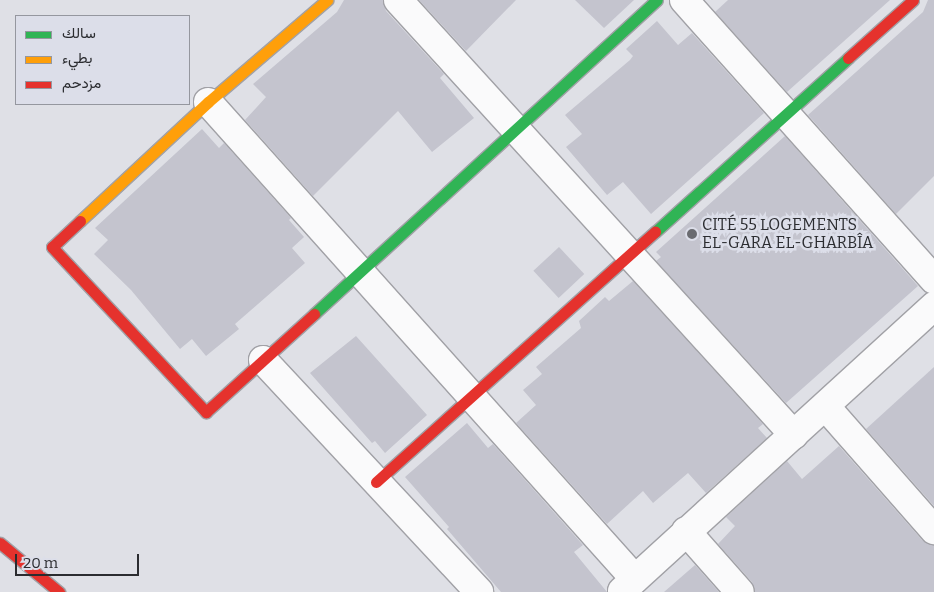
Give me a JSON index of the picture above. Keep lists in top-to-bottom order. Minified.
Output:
{"places":["CITÉ 55 LOGEMENTS EL-GARA EL-GHARBÎA"],"legend":["سالك","بطيء","مزدحم"],"scale_bar":"20 m"}
